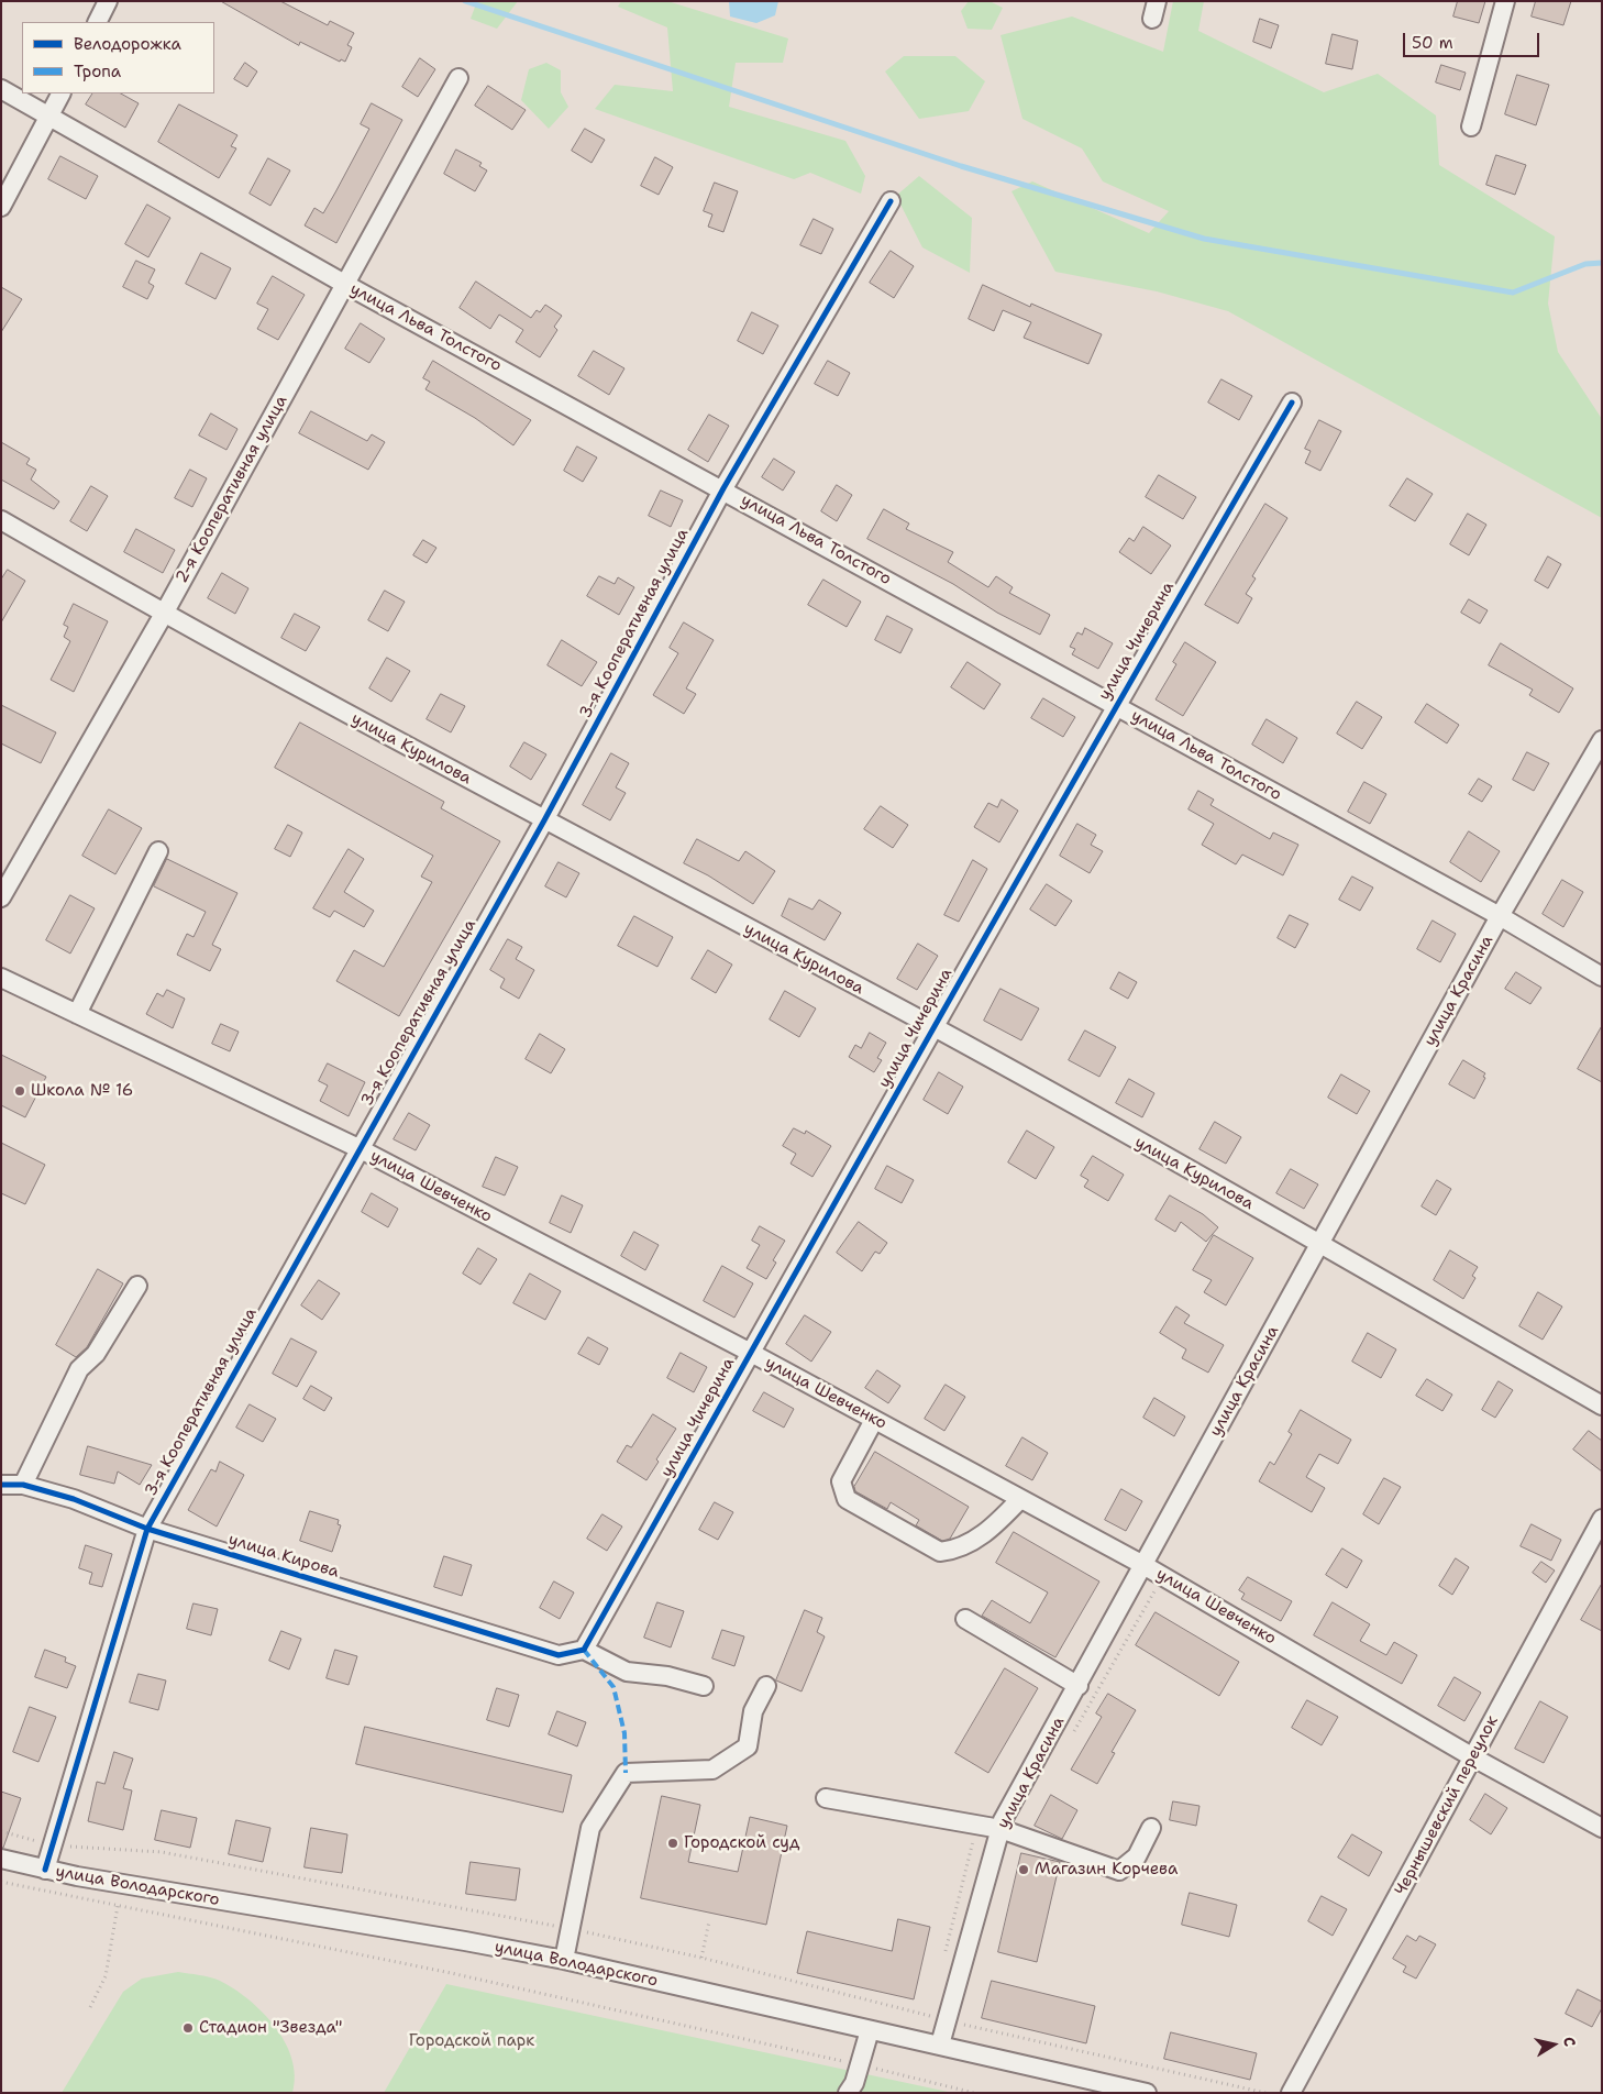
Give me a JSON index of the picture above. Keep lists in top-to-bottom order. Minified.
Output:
{"streets":{"street":["улица Льва Толстого","2-я Кооперативная улица","3-я Кооперативная улица","улица Чичерина","улица Курилова","улица Красина","улица Шевченко","улица Кирова","Чернышевский переулок","улица Володарского"]},"crossings":[["улица Льва Толстого","2-я Кооперативная улица"],["улица Льва Толстого","3-я Кооперативная улица"],["улица Льва Толстого","улица Чичерина"],["улица Льва Толстого","улица Красина"],["2-я Кооперативная улица","улица Курилова"],["3-я Кооперативная улица","улица Курилова"],["3-я Кооперативная улица","улица Шевченко"],["3-я Кооперативная улица","улица Кирова"],["3-я Кооперативная улица","улица Володарского"],["улица Чичерина","улица Курилова"],["улица Чичерина","улица Шевченко"],["улица Чичерина","улица Кирова"],["улица Курилова","улица Красина"],["улица Красина","улица Шевченко"],["улица Красина","улица Володарского"],["улица Шевченко","Чернышевский переулок"]],"parks":["Городской парк"],"places":["Школа № 16","Городской суд","Магазин Корчева","Стадион \"Звезда\""],"legend":["Велодорожка","Тропа"],"scale_bar":"50 m","north":"right"}
